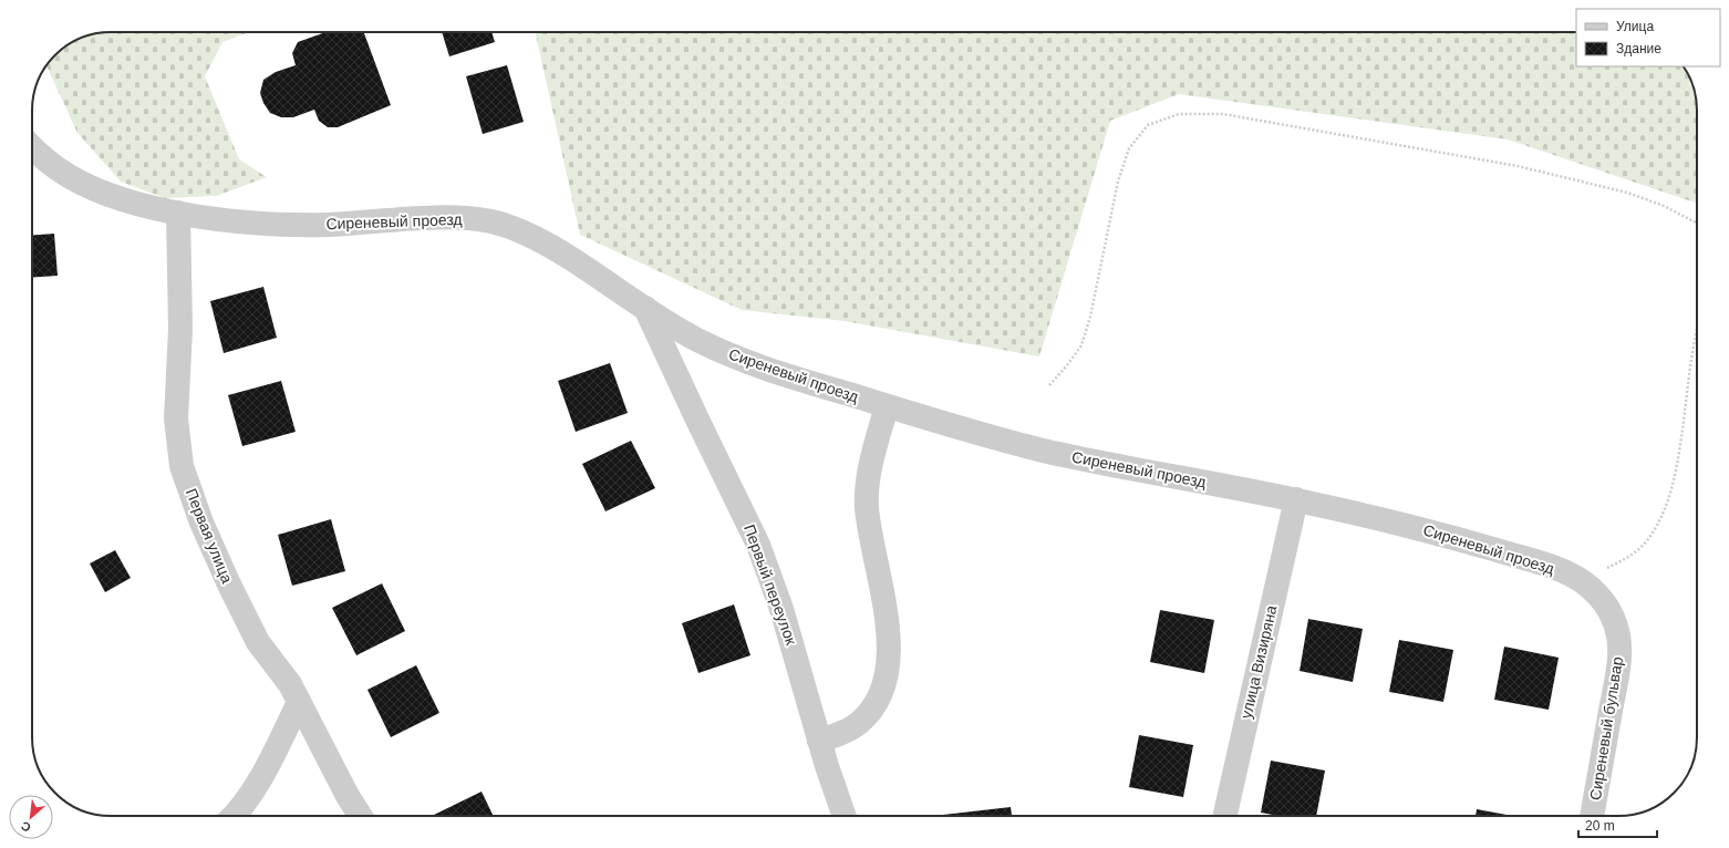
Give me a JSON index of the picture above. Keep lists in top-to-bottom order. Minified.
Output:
{"streets":{"street":["Сиреневый проезд","Первая улица","Первый переулок","улица Визиряна","Сиреневый бульвар"]},"crossings":[["Сиреневый проезд","Первая улица"],["Сиреневый проезд","Первый переулок"],["Сиреневый проезд","улица Визиряна"],["Сиреневый проезд","Сиреневый бульвар"]],"legend":["Улица","Здание"],"scale_bar":"20 m","north":"bottom left"}
